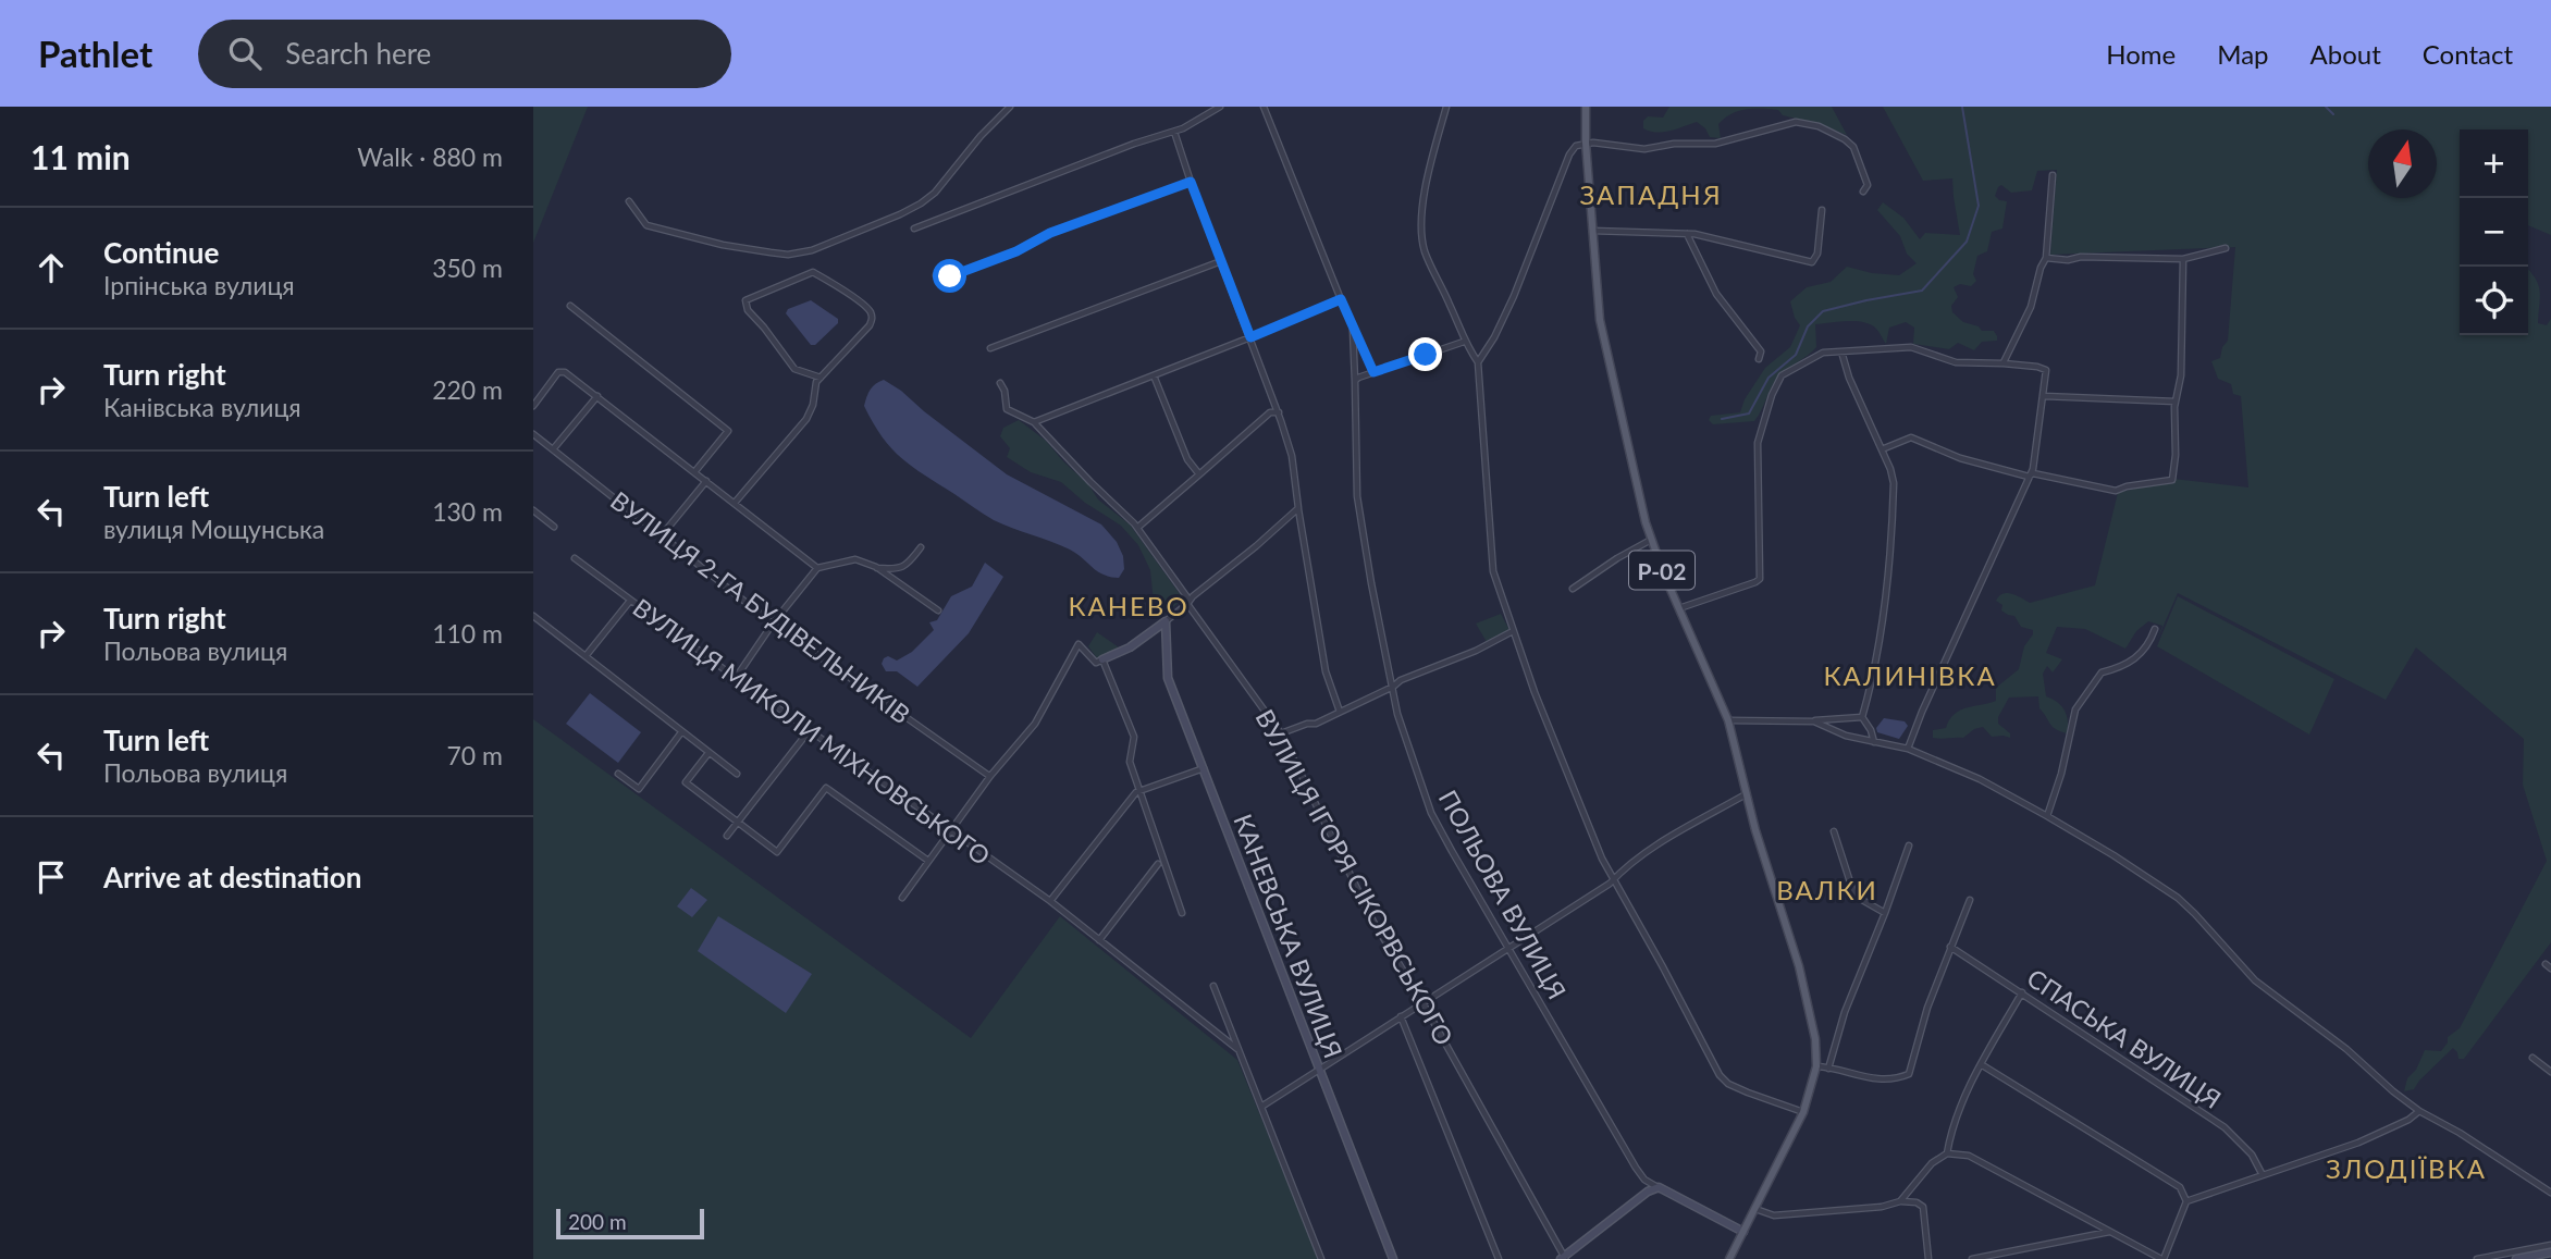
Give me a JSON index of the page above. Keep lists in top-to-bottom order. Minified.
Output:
{"streets":{"main road":["Р-02"],"street":["ВУЛИЦЯ 2-ГА БУДІВЕЛЬНИКІВ","ВУЛИЦЯ МИКОЛИ МІХНОВСЬКОГО","ВУЛИЦЯ ІГОРЯ СІКОРВСЬКОГО","ПОЛЬОВА ВУЛИЦЯ","КАНЕВСЬКА ВУЛИЦЯ","СПАСЬКА ВУЛИЦЯ"]},"crossings":[["Р-02","ПОЛЬОВА ВУЛИЦЯ"]],"districts":["ЗАПАДНЯ","КАНЕВО","КАЛИНІВКА","ВАЛКИ","ЗЛОДІЇВКА"],"scale_bar":"200 m","north":"top","page":{"header":"Pathlet","search":"Search here","nav":["Home","Map","About","Contact"],"heading":["11 min","Walk · 880 m"],"map_buttons":["+","−"],"list":[["Continue","Ірпінська вулиця","350 m"],["Turn right","Канівська вулиця","220 m"],["Turn left","вулиця Мощунська","130 m"],["Turn right","Польова вулиця","110 m"],["Turn left","Польова вулиця","70 m"],"Arrive at destination"],"scale":"200 m"}}
